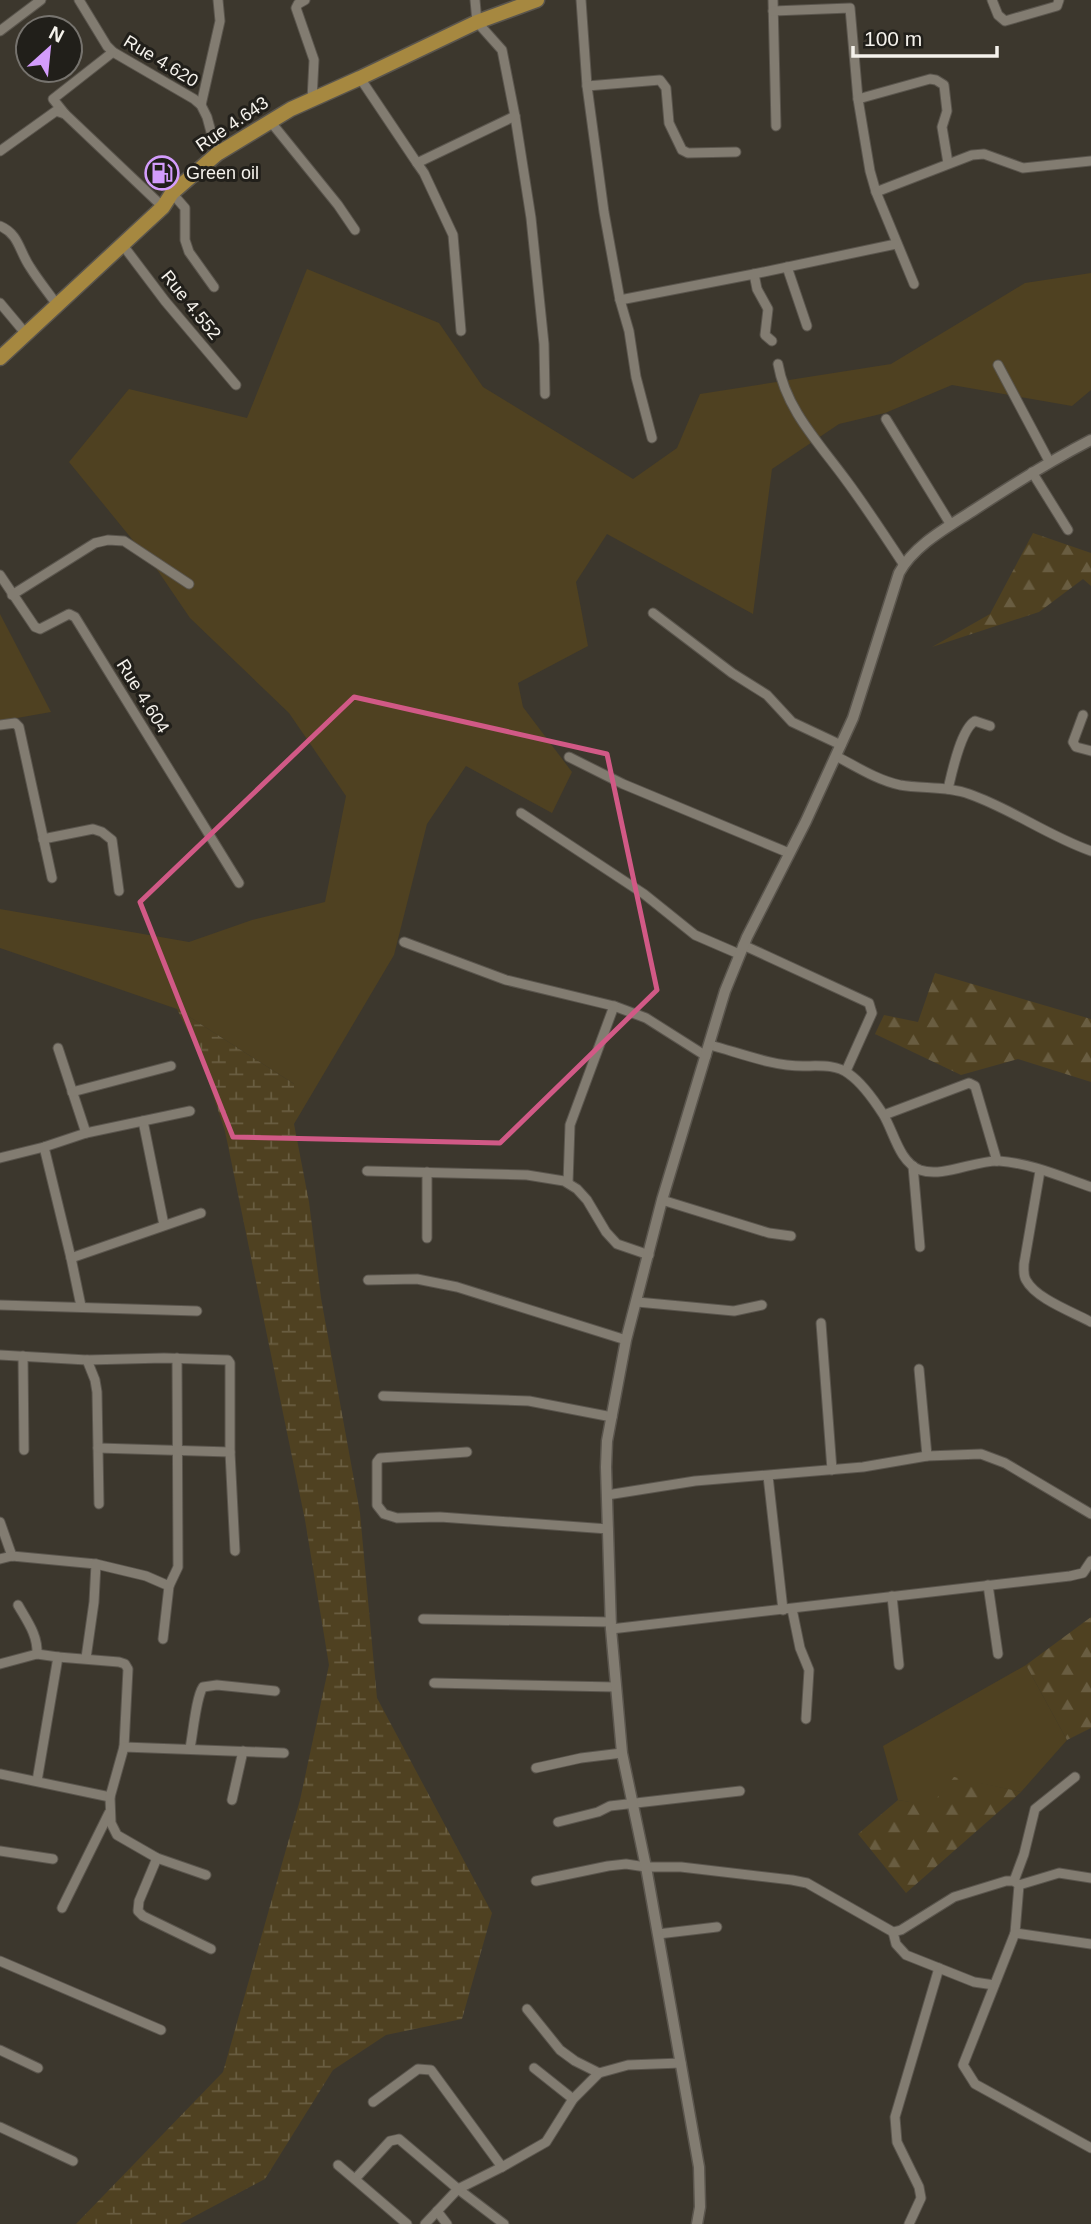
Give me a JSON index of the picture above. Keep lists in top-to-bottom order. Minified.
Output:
{"streets":{"highway":["Rue 4.643"],"street":["Rue 4.620","Rue 4.552","Rue 4.604"]},"crossings":[["Rue 4.620","Rue 4.643"],["Rue 4.643","Rue 4.552"]],"places":{"fuel station":["Green oil"]},"scale_bar":"100 m","north":"top right"}
